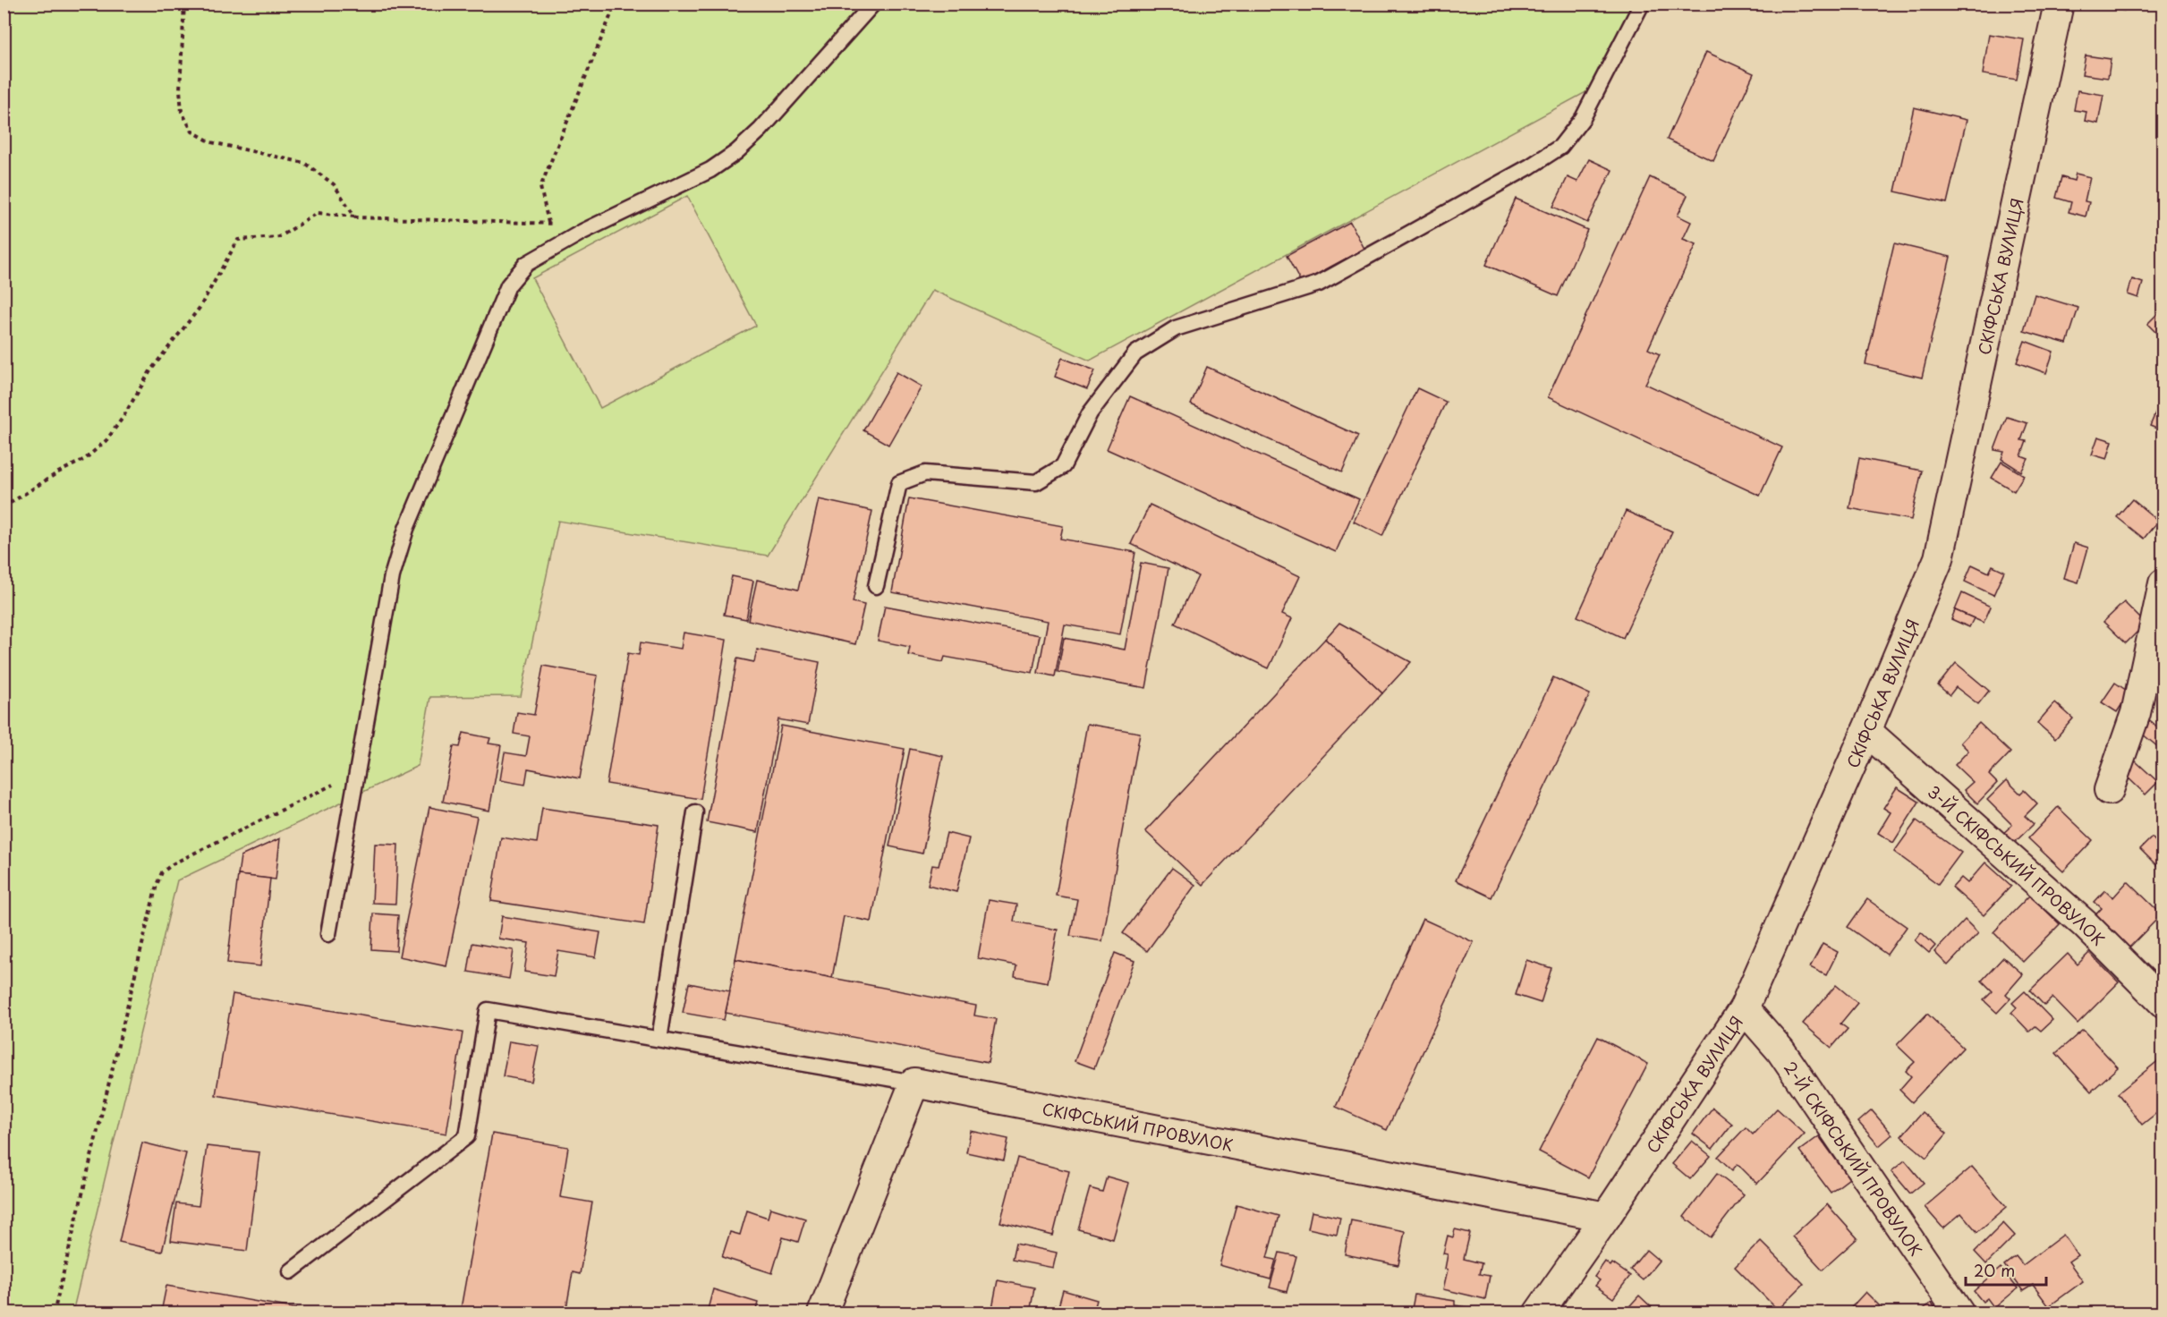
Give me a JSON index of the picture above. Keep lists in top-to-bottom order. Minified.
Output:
{"streets":{"street":["СКІФСЬКА ВУЛИЦЯ","3-Й СКІФСЬКИЙ ПРОВУЛОК","СКІФСЬКИЙ ПРОВУЛОК","2-Й СКІФСЬКИЙ ПРОВУЛОК"]},"crossings":[["СКІФСЬКА ВУЛИЦЯ","3-Й СКІФСЬКИЙ ПРОВУЛОК"],["СКІФСЬКА ВУЛИЦЯ","СКІФСЬКИЙ ПРОВУЛОК"],["СКІФСЬКА ВУЛИЦЯ","2-Й СКІФСЬКИЙ ПРОВУЛОК"]],"scale_bar":"20 m"}
